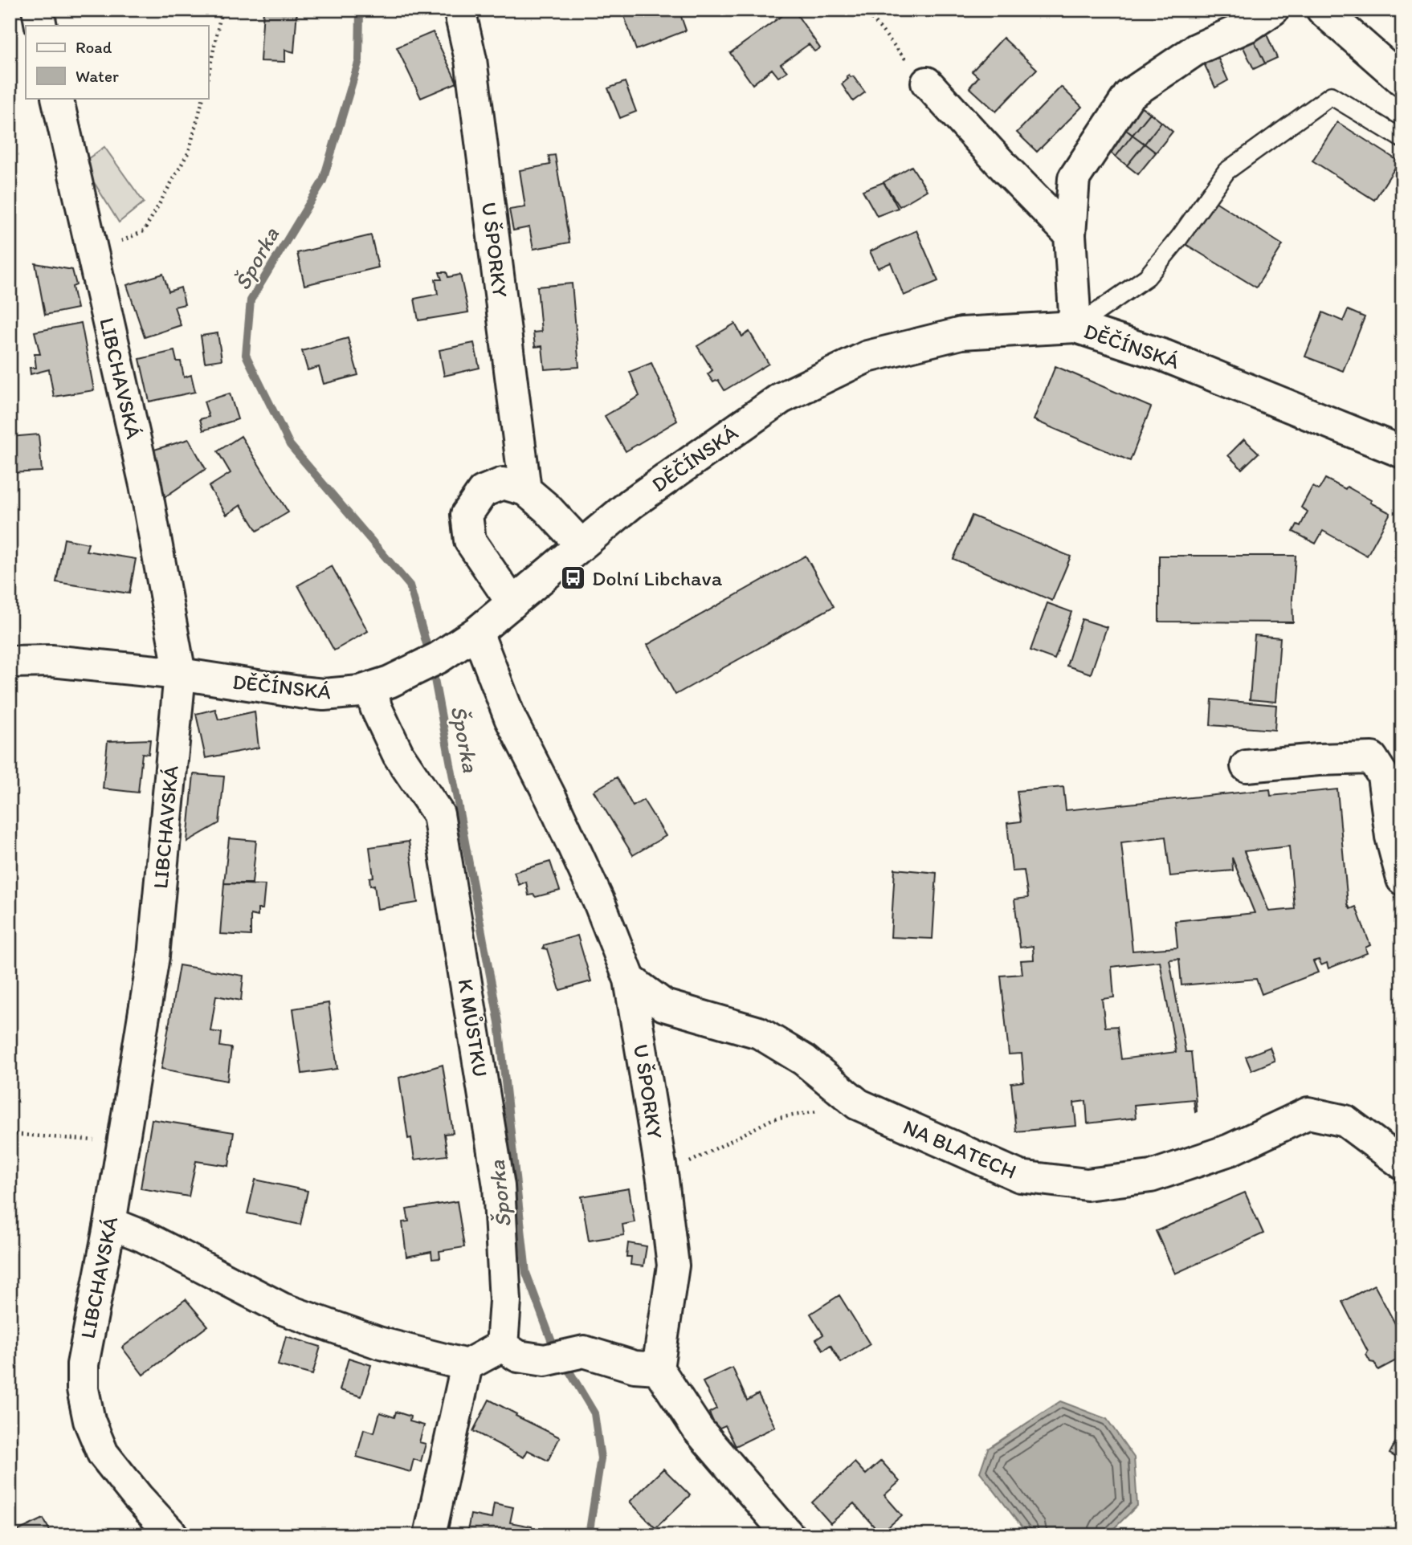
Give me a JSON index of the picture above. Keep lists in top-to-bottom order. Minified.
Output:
{"streets":{"street":["U ŠPORKY","DĚČÍNSKÁ","LIBCHAVSKÁ","K MŮSTKU","NA BLATECH"]},"crossings":[["U ŠPORKY","DĚČÍNSKÁ"],["U ŠPORKY","NA BLATECH"],["DĚČÍNSKÁ","LIBCHAVSKÁ"],["DĚČÍNSKÁ","K MŮSTKU"]],"water":["Šporka"],"places":{"bus stop":["Dolní Libchava"]},"legend":["Road","Water"]}
